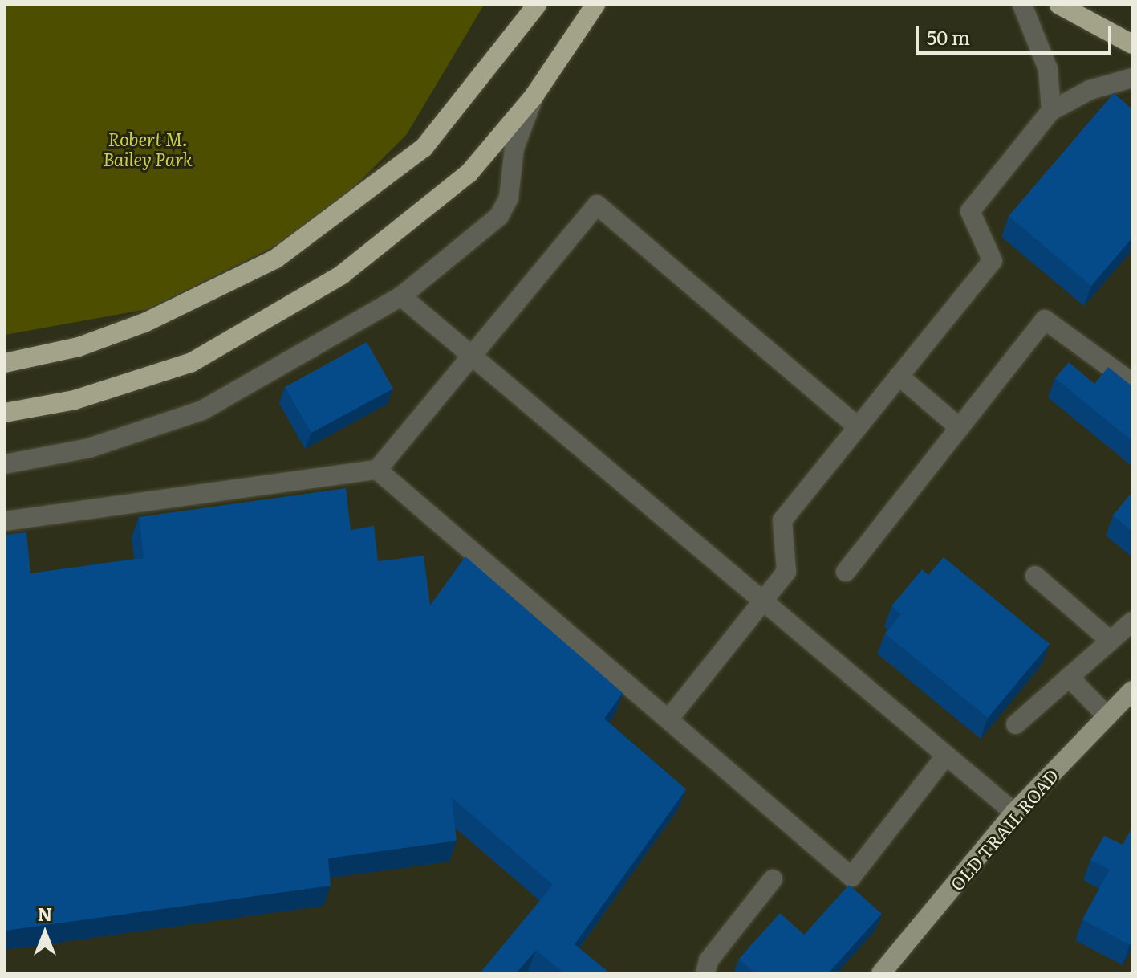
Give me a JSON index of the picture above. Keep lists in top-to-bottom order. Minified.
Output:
{"streets":{"main road":["OLD TRAIL ROAD"]},"parks":["Robert M. Bailey Park"],"scale_bar":"50 m","north":"top"}
